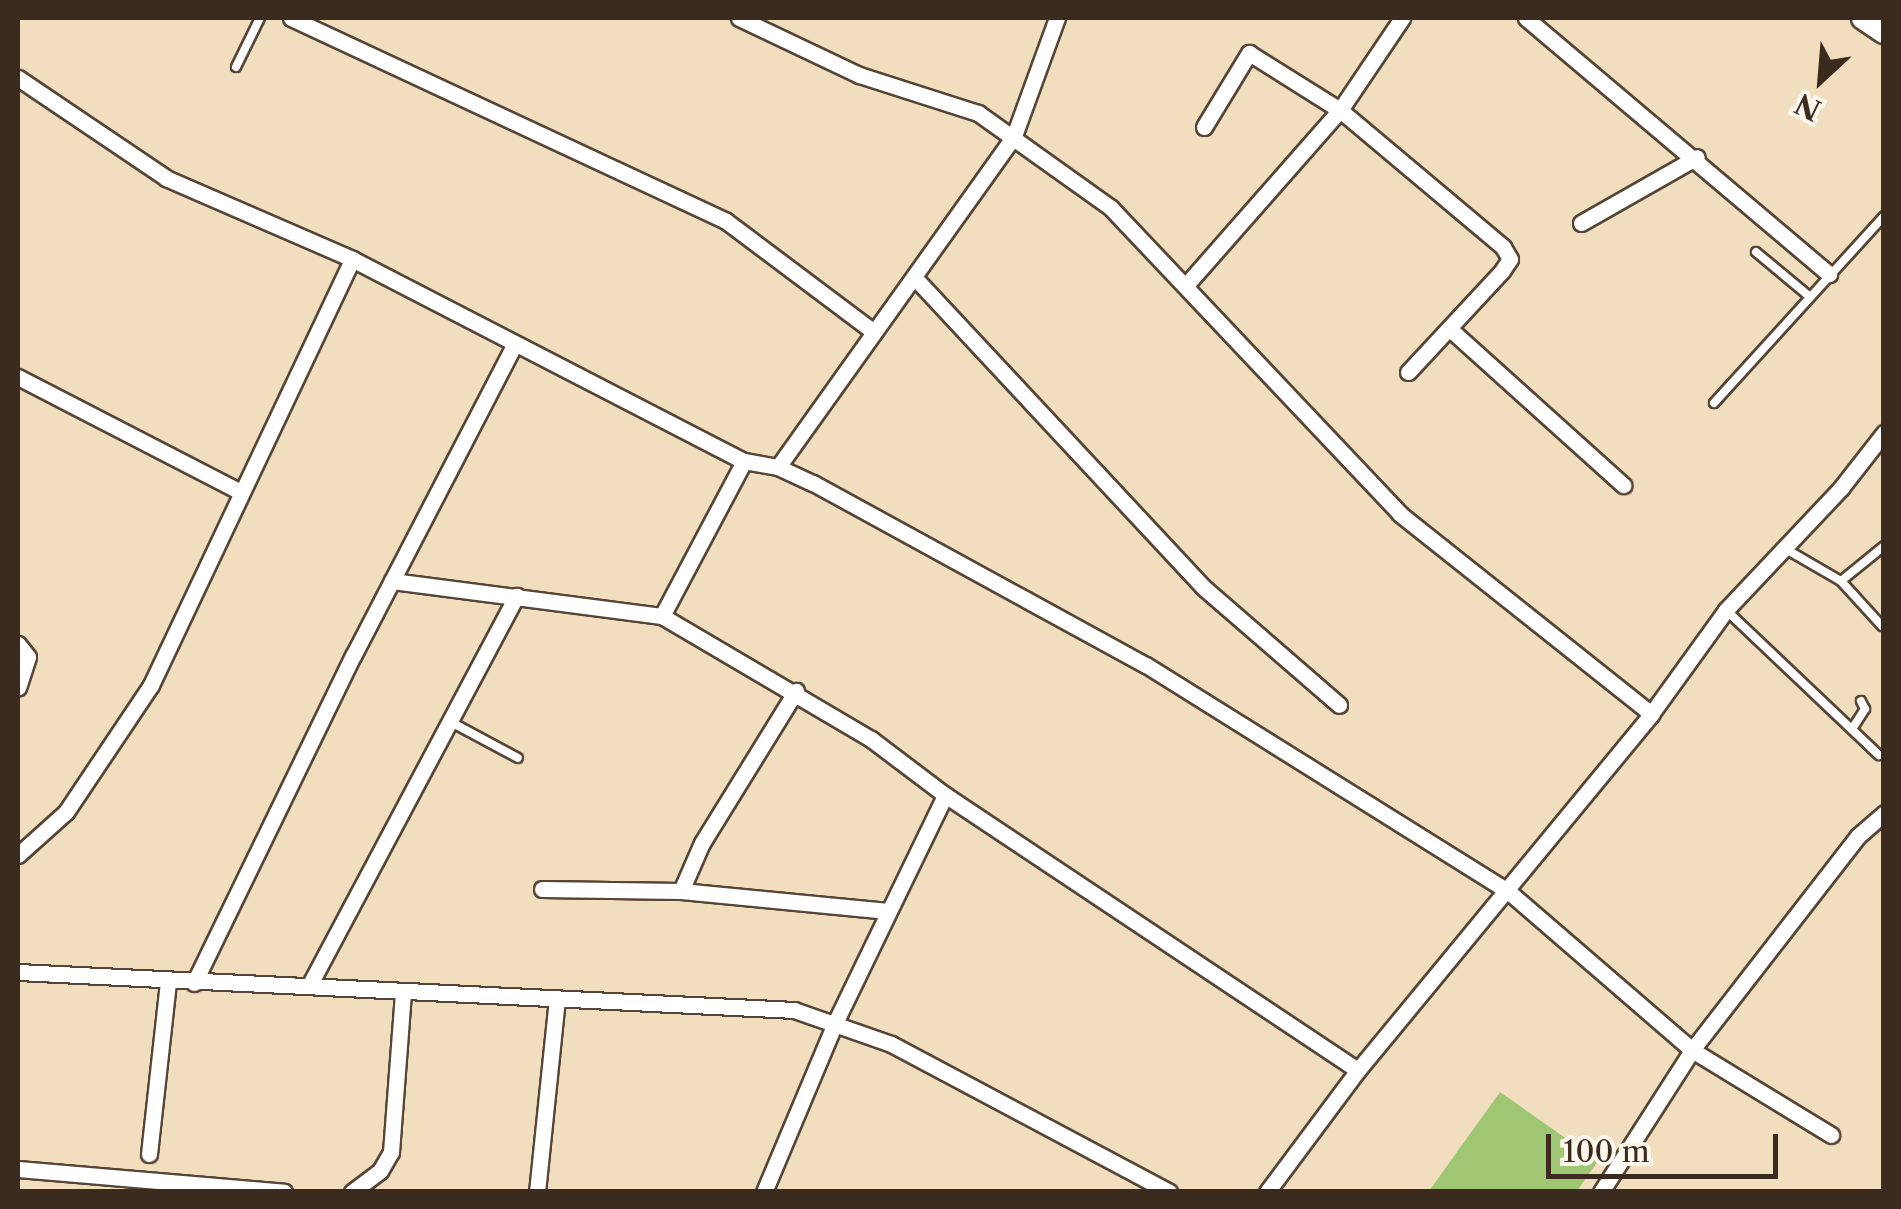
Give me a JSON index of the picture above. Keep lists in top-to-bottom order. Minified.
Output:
{"scale_bar":"100 m","north":"bottom left"}
